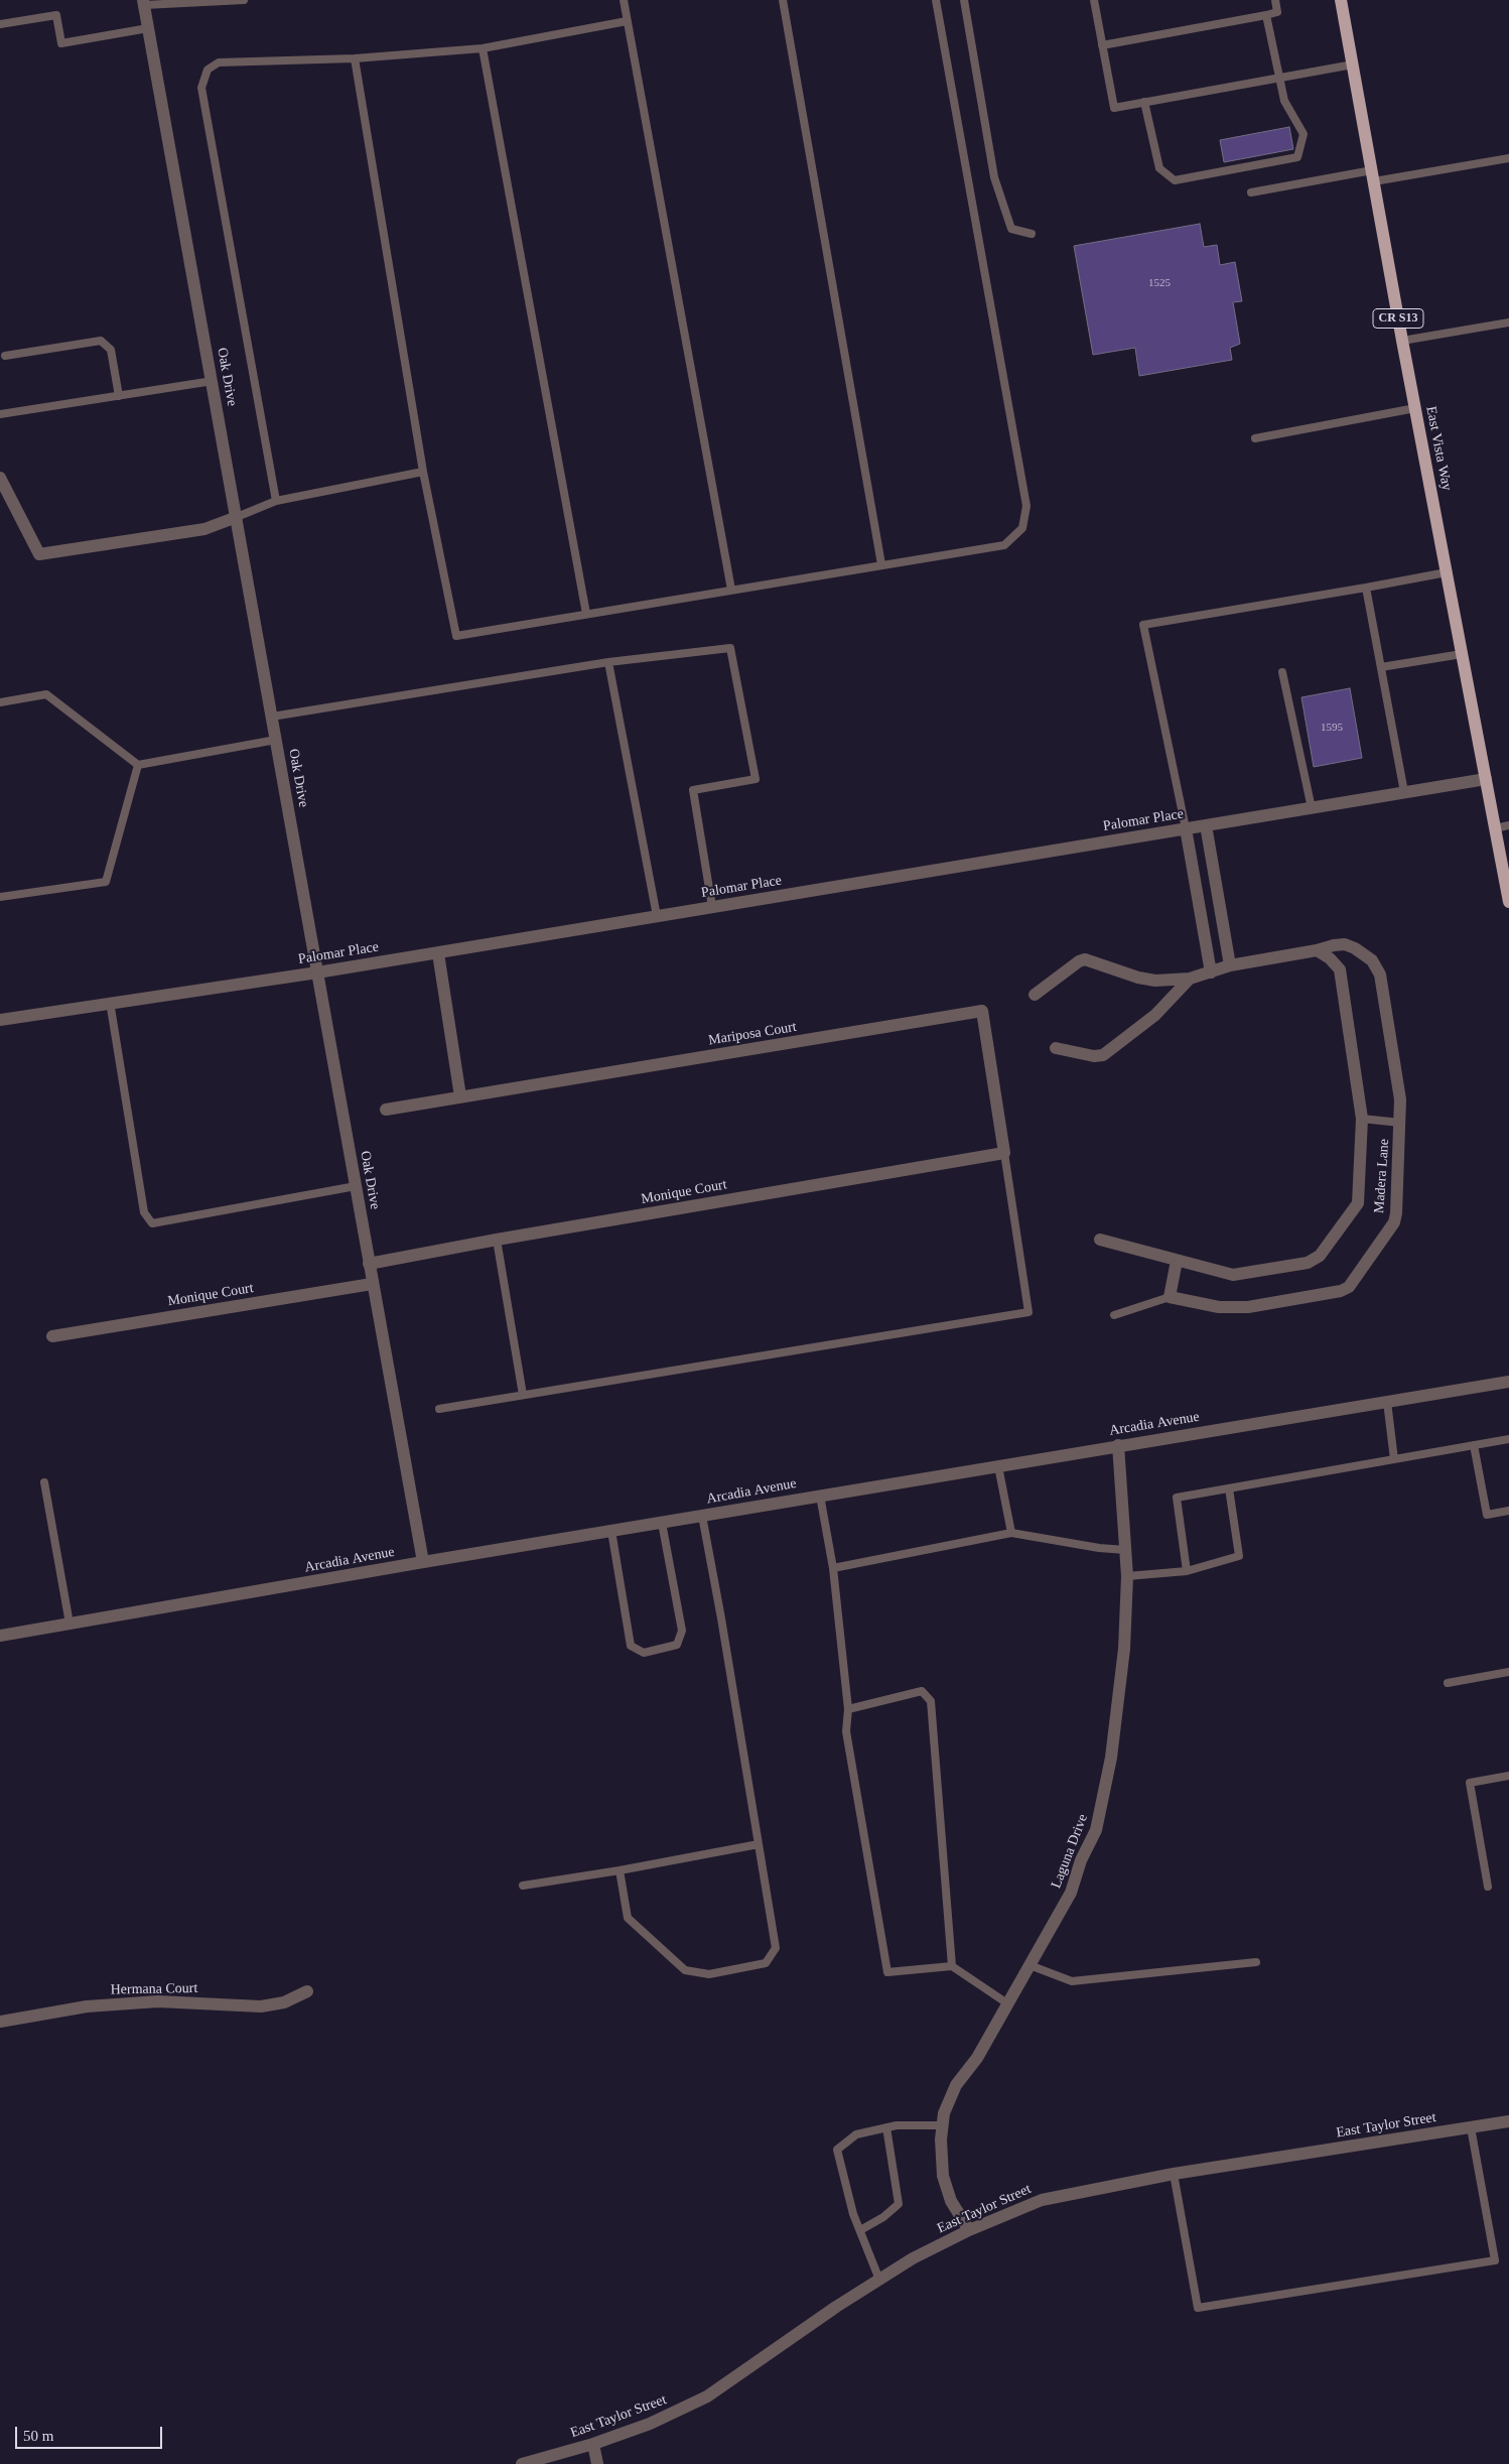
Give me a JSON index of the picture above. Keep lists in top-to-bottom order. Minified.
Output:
{"streets":{"main road":["CR S13","East Vista Way"],"street":["Oak Drive","Palomar Place","Mariposa Court","Madera Lane","Monique Court","Arcadia Avenue","Laguna Drive","Hermana Court","East Taylor Street"]},"crossings":[["Oak Drive","Palomar Place"],["Oak Drive","Monique Court"],["Oak Drive","Arcadia Avenue"],["East Vista Way","Palomar Place"],["Mariposa Court","Monique Court"],["Arcadia Avenue","Laguna Drive"],["Laguna Drive","East Taylor Street"]],"house_numbers":["1525","1595"],"scale_bar":"50 m"}
